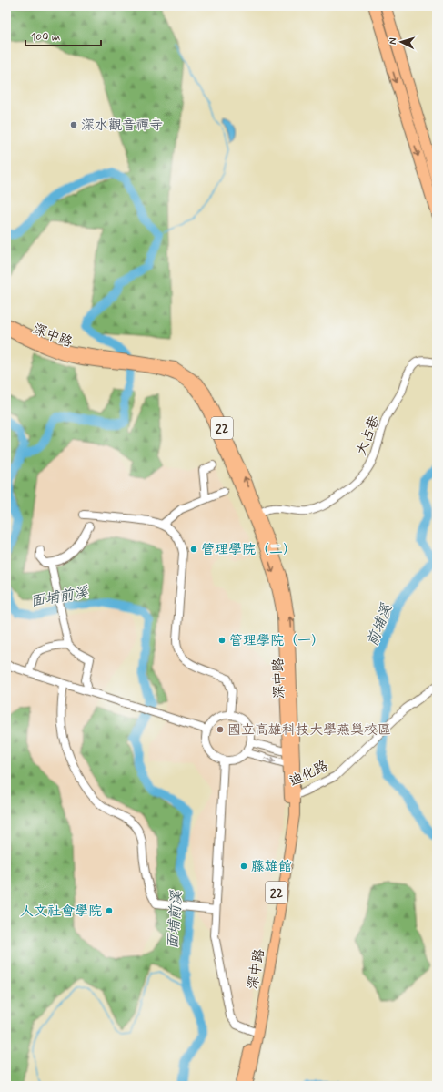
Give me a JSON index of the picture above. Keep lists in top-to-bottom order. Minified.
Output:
{"streets":{"main road":["深中路","22"],"street":["大占巷","迪化路"]},"crossings":[["深中路","22"],["深中路","大占巷"],["深中路","迪化路"]],"water":["面埔前溪","前埔溪"],"places":["深水觀音禪寺","管理學院（二）","管理學院（一）","國立高雄科技大學燕巢校區","藤雄館","人文社會學院"],"scale_bar":"100 m","north":"left"}
